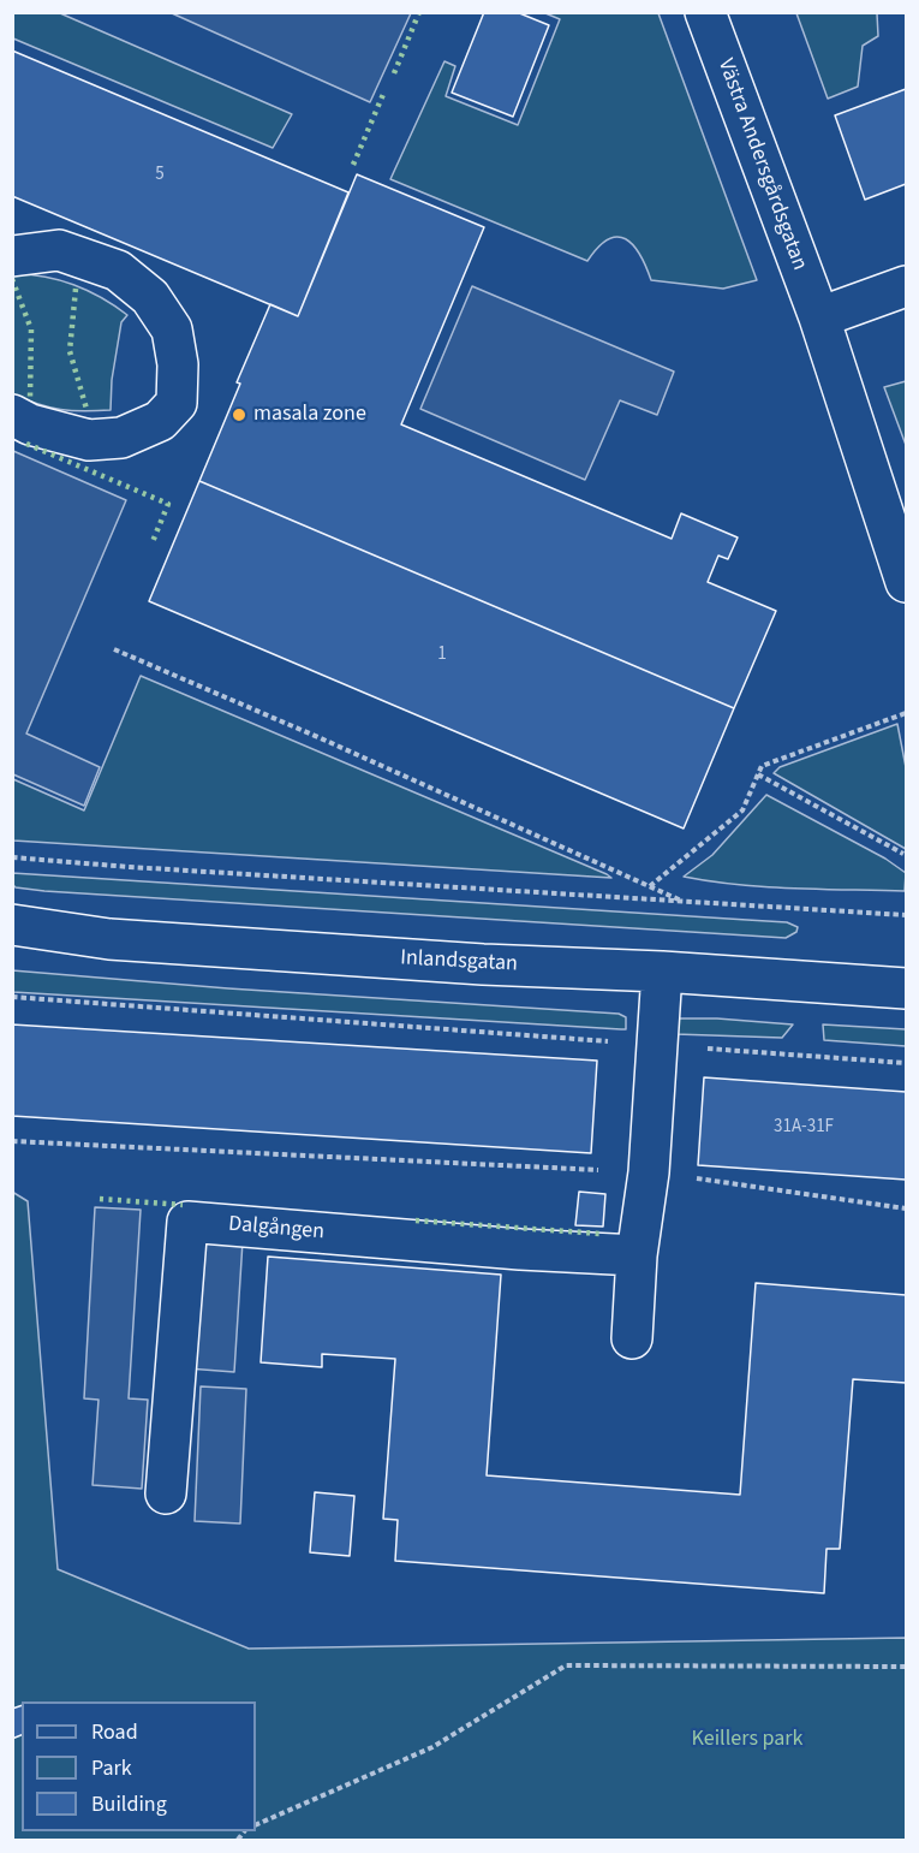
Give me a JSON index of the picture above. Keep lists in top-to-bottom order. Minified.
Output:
{"streets":{"street":["Västra Andersgårdsgatan","Inlandsgatan","Dalgången"]},"parks":["Keillers park"],"places":["masala zone"],"house_numbers":["5","1","31A-31F"],"legend":["Road","Park","Building"]}
